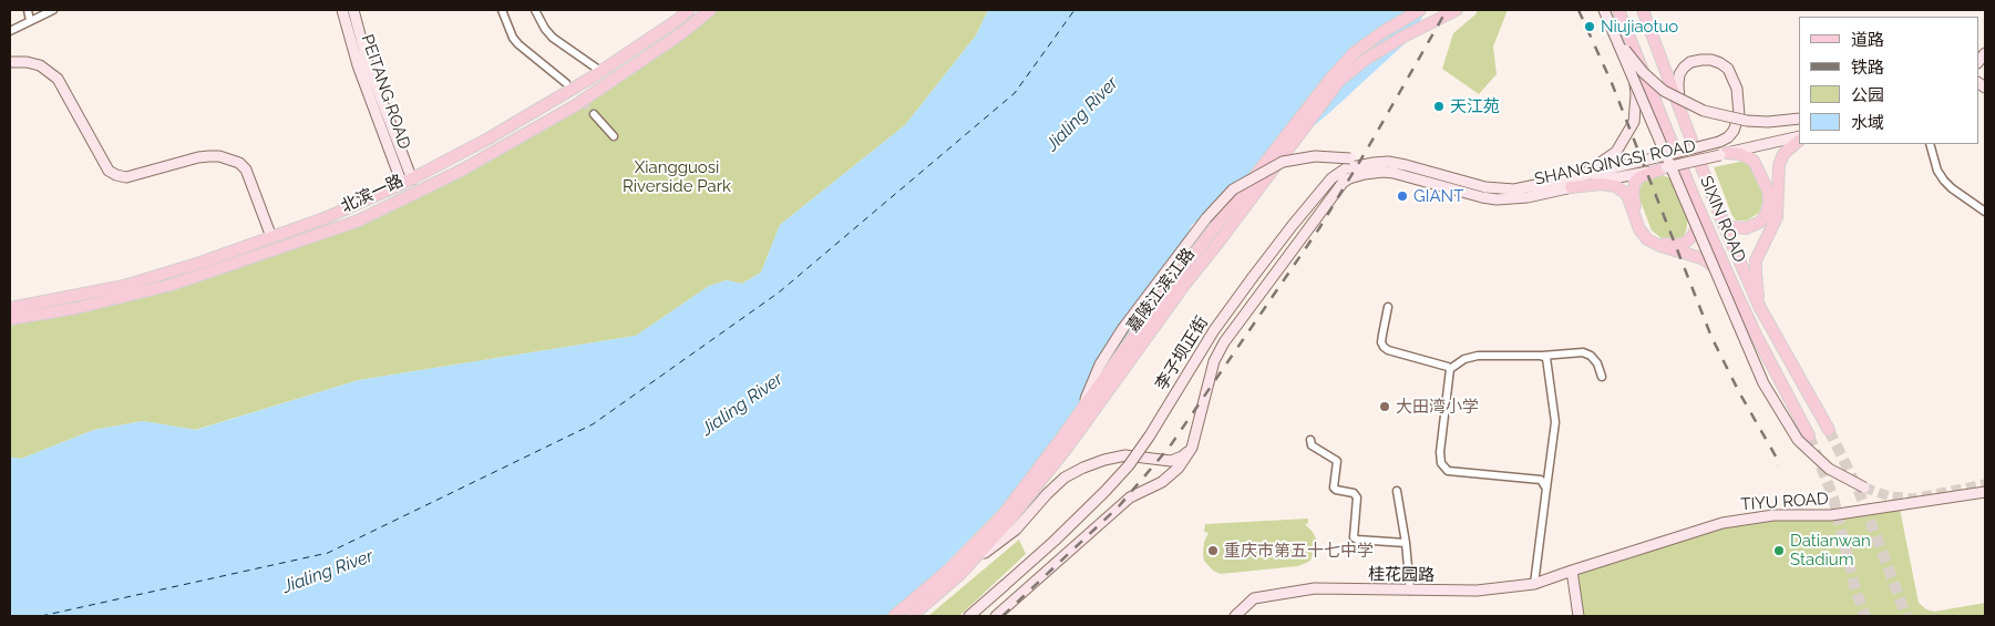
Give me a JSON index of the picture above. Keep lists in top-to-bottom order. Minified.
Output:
{"streets":{"main road":["PEITANG ROAD","SHANGQINGSI ROAD","北滨一路","SIXIN ROAD","嘉陵江滨江路","李子坝正街","TIYU ROAD","桂花园路"]},"crossings":[["PEITANG ROAD","北滨一路"],["SHANGQINGSI ROAD","SIXIN ROAD"],["SHANGQINGSI ROAD","李子坝正街"],["TIYU ROAD","桂花园路"]],"water":["Jialing River"],"parks":["Xiangguosi Riverside Park"],"places":["Niujiaotuo","天江苑","GIANT","大田湾小学","重庆市第五十七中学","Datianwan Stadium"],"legend":["道路","铁路","公园","水域"]}
